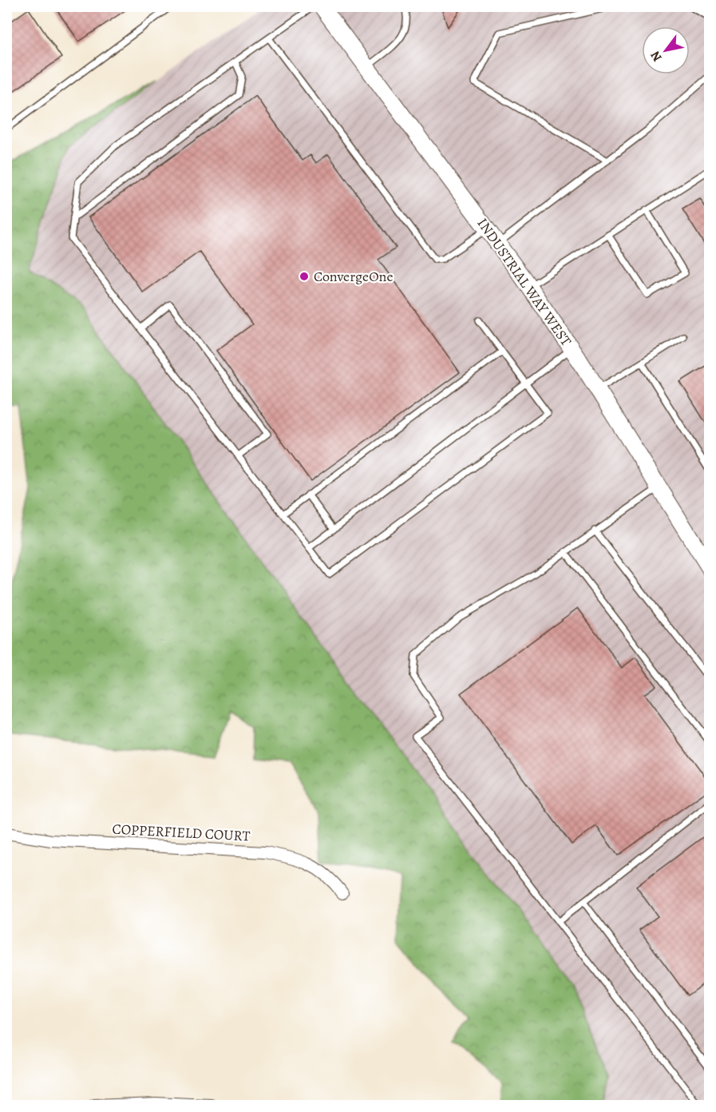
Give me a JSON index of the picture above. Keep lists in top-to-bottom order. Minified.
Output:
{"streets":{"street":["INDUSTRIAL WAY WEST","COPPERFIELD COURT"]},"places":["ConvergeOne"],"north":"bottom left"}
